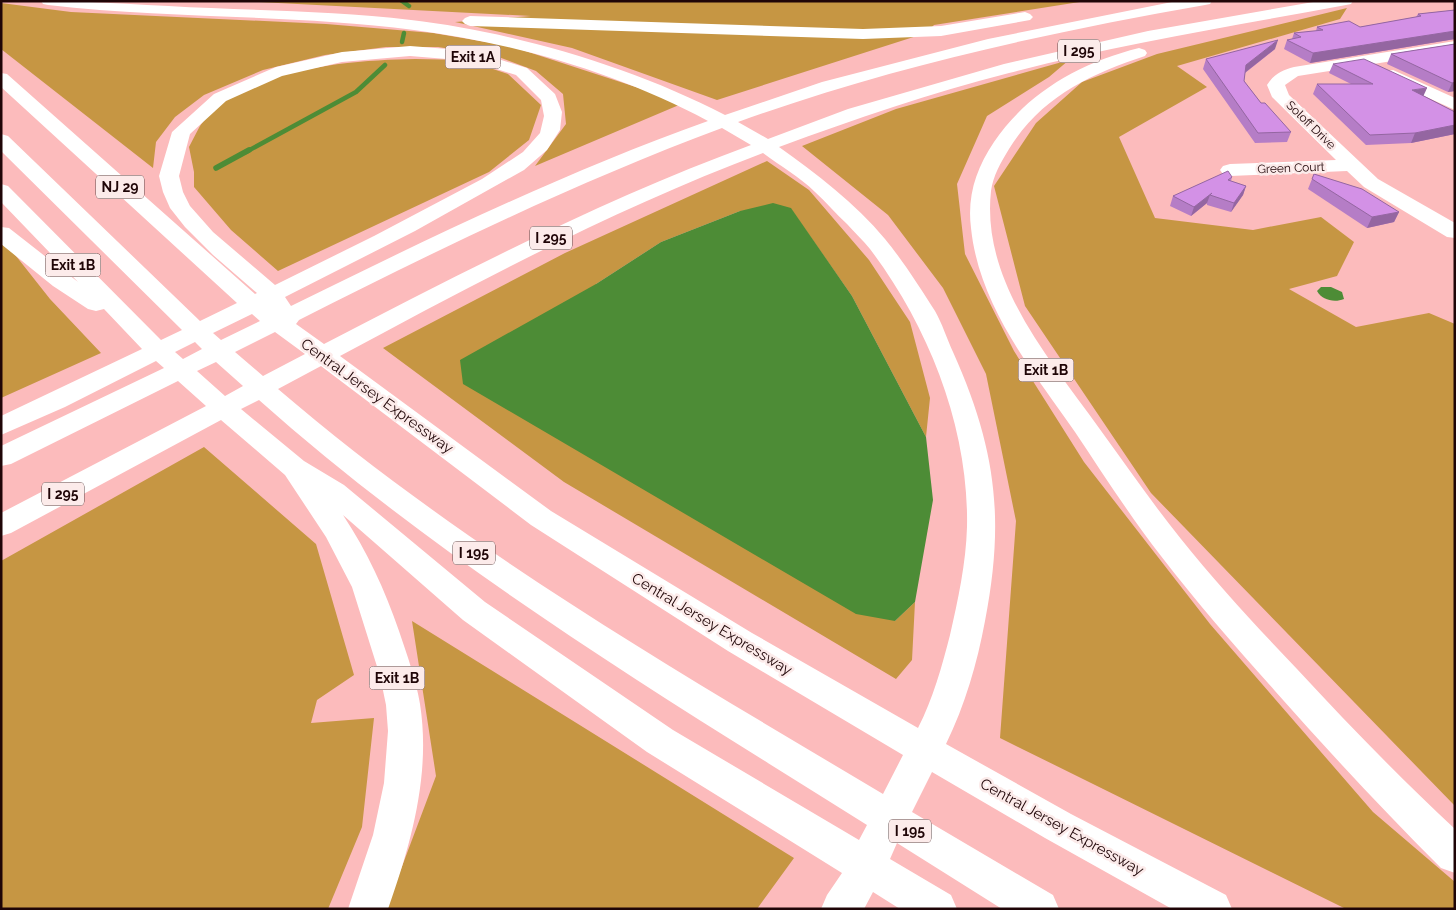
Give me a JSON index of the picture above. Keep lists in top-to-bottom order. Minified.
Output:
{"streets":{"main road":["I 295","Exit 1A","Soloff Drive","Green Court","NJ 29","Exit 1B","Central Jersey Expressway","I 195"]},"crossings":[["Exit 1A","Central Jersey Expressway"],["Soloff Drive","Green Court"]]}
